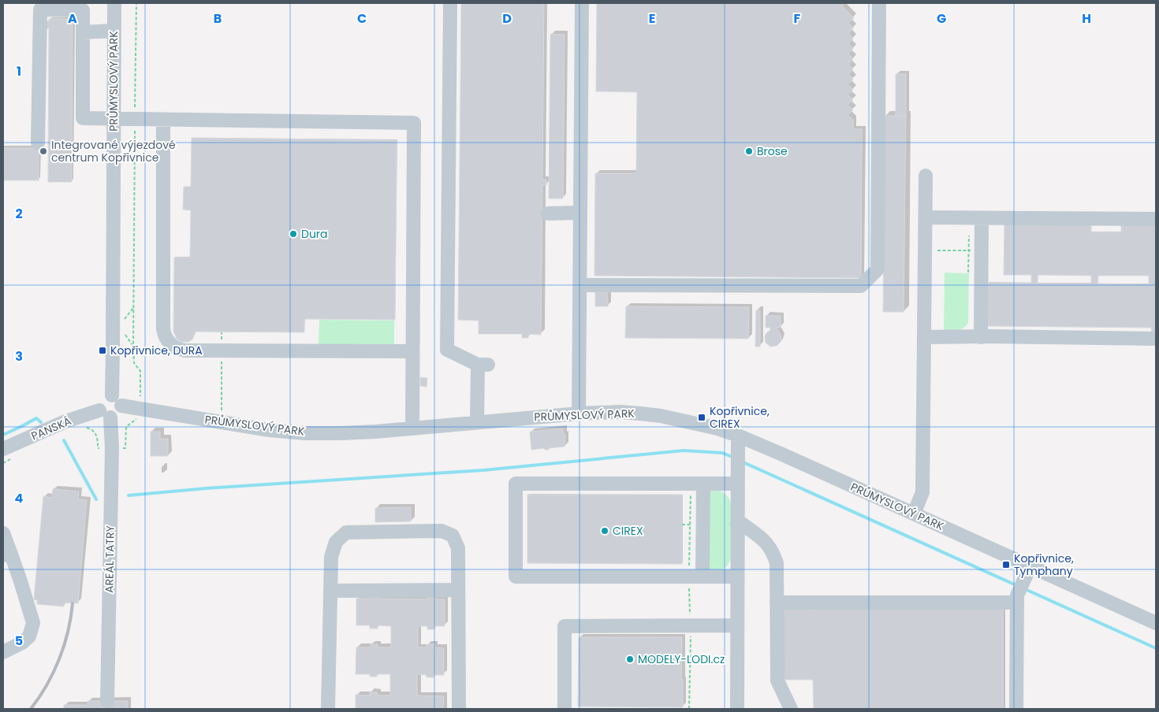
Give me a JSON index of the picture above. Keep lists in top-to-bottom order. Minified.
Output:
{"streets":{"street":["PRŮMYSLOVÝ PARK","PANSKÁ","AREÁL TATRY"]},"crossings":[["PRŮMYSLOVÝ PARK","PANSKÁ"],["PRŮMYSLOVÝ PARK","AREÁL TATRY"],["PANSKÁ","AREÁL TATRY"]],"places":{"other":["Integrované výjezdové centrum Kopřivnice","Brose","Dura","CIREX","MODELY-LODI.cz"],"transit":["Kopřivnice, DURA","Kopřivnice, CIREX","Kopřivnice, Tymphany"]},"grid":{"columns":["A","B","C","D","E","F","G","H"],"rows":["1","2","3","4","5"]}}
